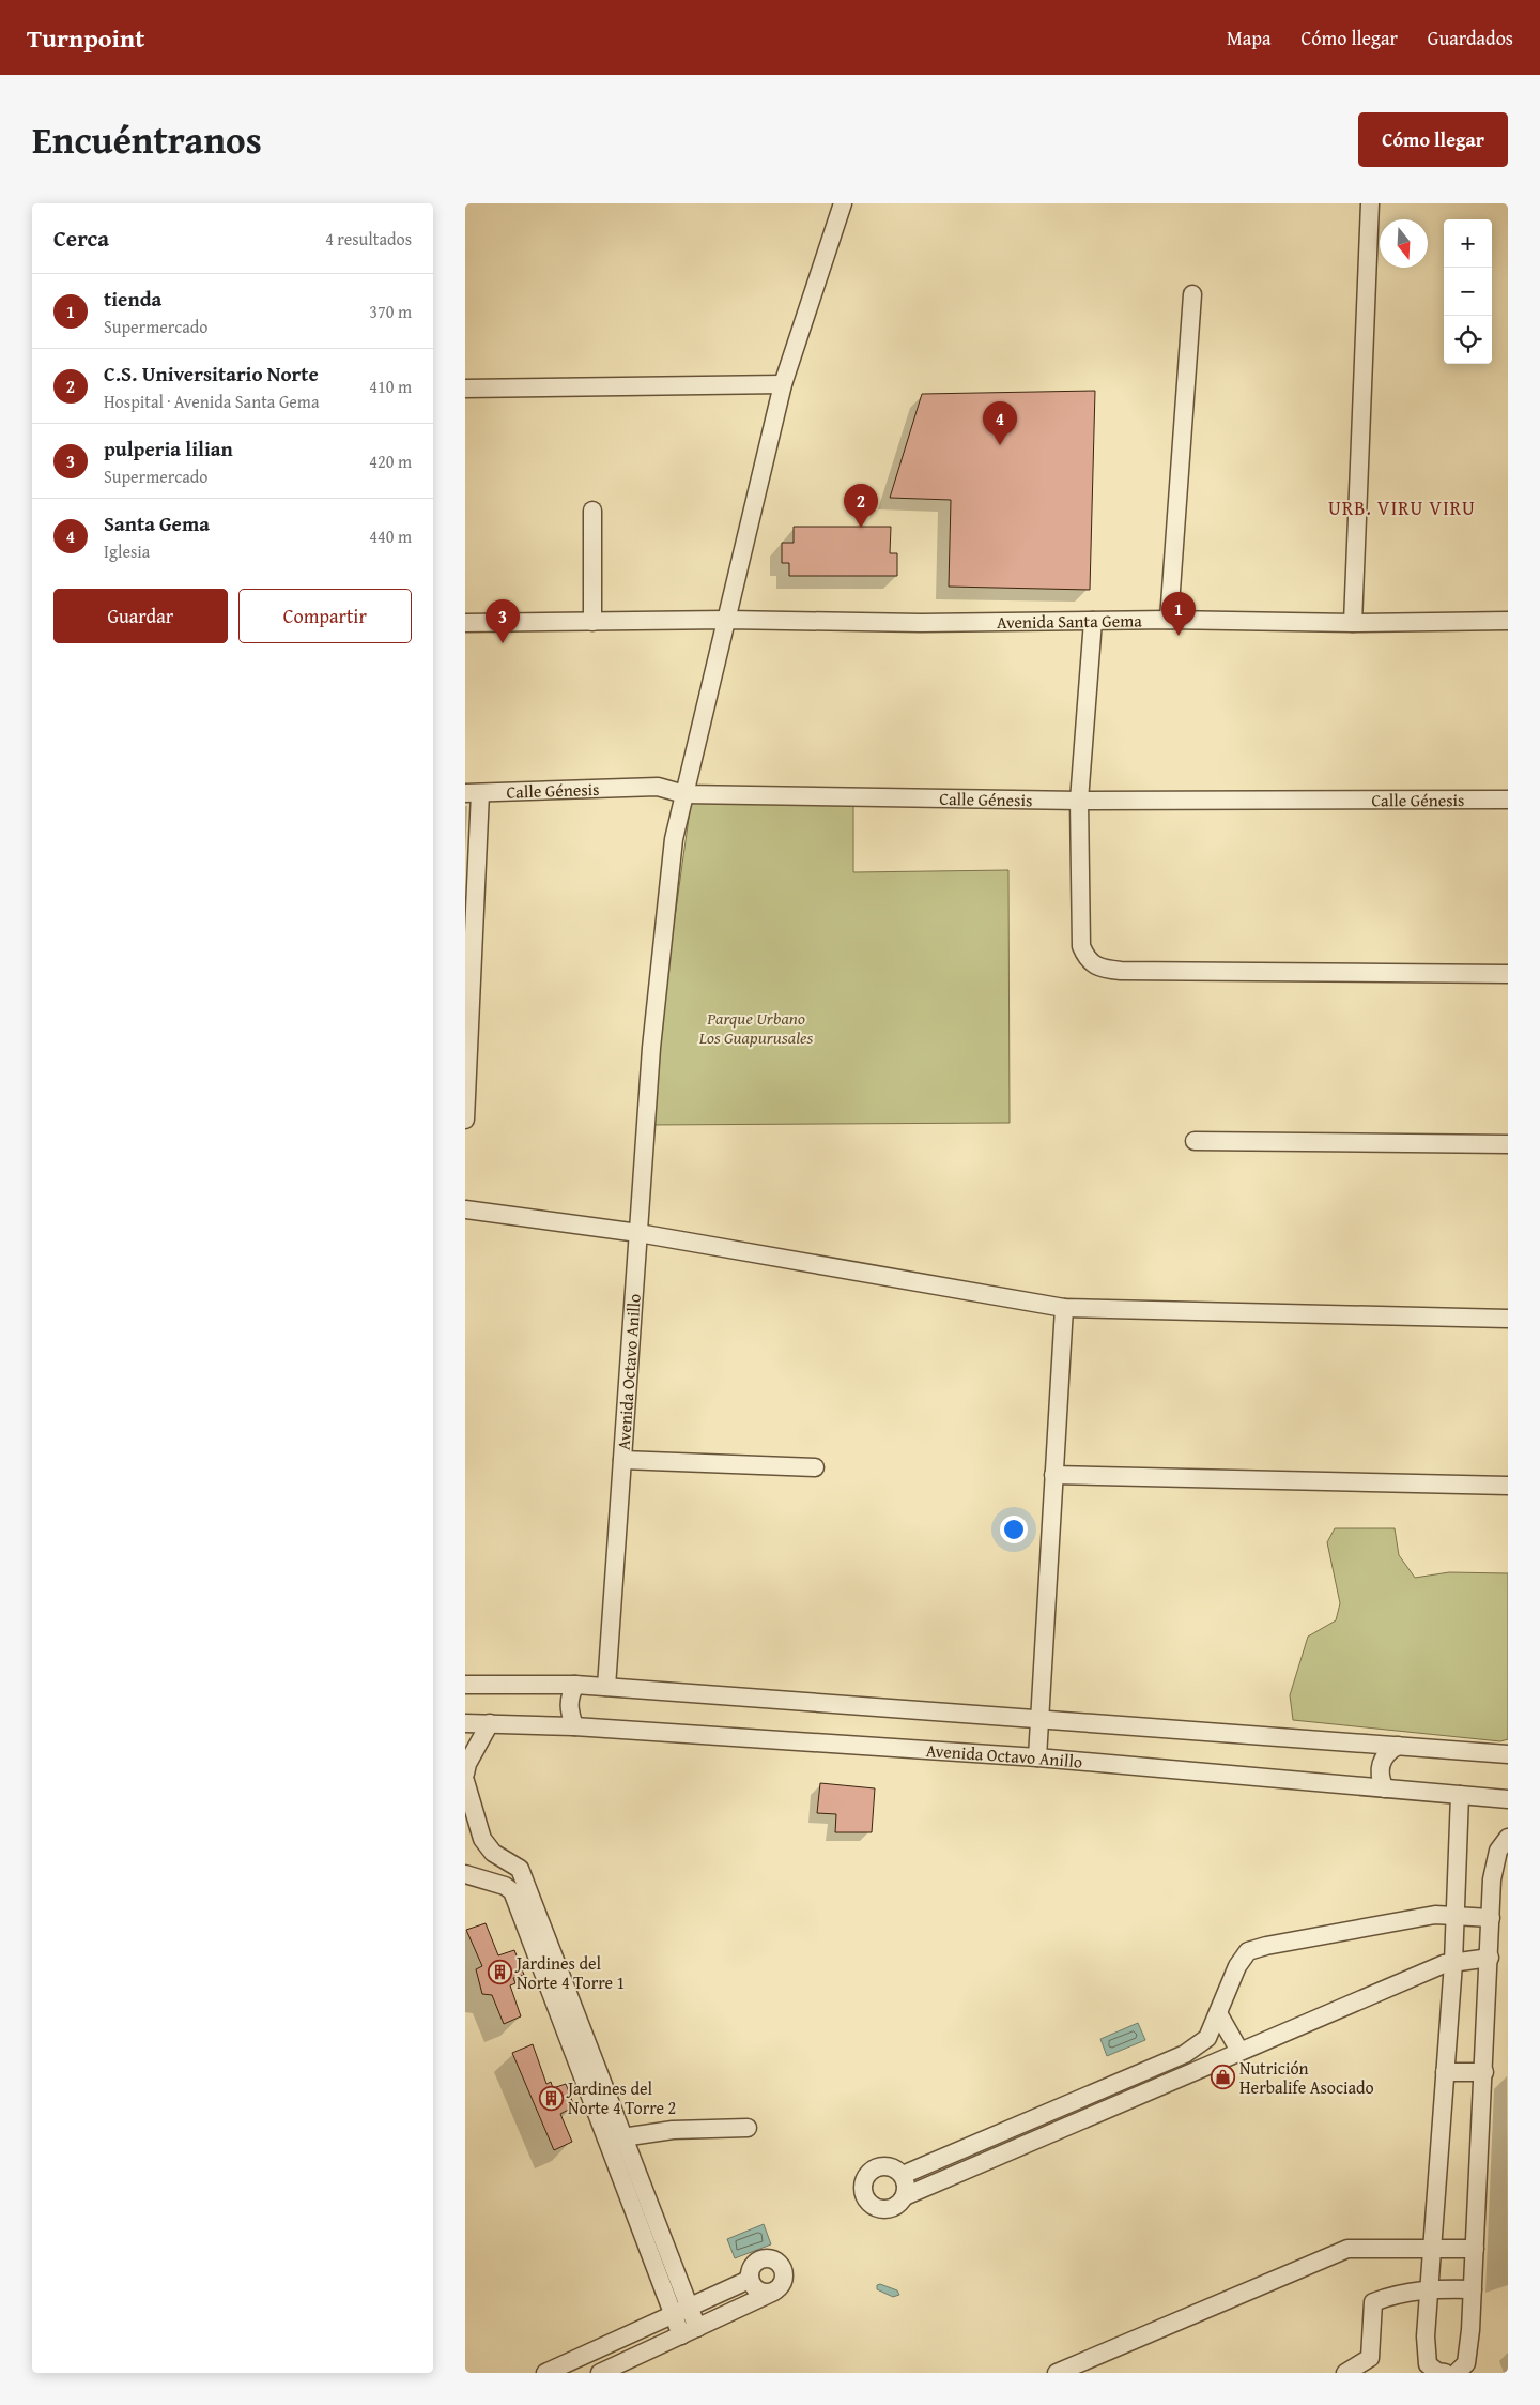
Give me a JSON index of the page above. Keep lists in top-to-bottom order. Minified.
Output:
{"streets":{"street":["Avenida Santa Gema","Calle Génesis","Avenida Octavo Anillo"]},"crossings":[["Avenida Santa Gema","Avenida Octavo Anillo"],["Calle Génesis","Avenida Octavo Anillo"]],"districts":["URB. VIRU VIRU"],"parks":["Parque Urbano Los Guapurusales"],"places":{"building":["Jardines del Norte 4 Torre 1","Jardines del Norte 4 Torre 2"],"shop":["Nutrición Herbalife Asociado"]},"north":"bottom","page":{"header":"Turnpoint","nav":["Mapa","Cómo llegar","Guardados"],"title":"Encuéntranos","buttons":["Cómo llegar",["Guardar","Compartir"]],"heading":["Cerca","4 resultados"],"map_buttons":["+","−"],"list":[{"mark":"1","name":"tienda","note":"Supermercado","value":"370 m"},{"mark":"2","name":"C.S. Universitario Norte","note":"Hospital · Avenida Santa Gema","value":"410 m"},{"mark":"3","name":"pulperia lilian","note":"Supermercado","value":"420 m"},{"mark":"4","name":"Santa Gema","note":"Iglesia","value":"440 m"}],"pins":["4","2","1","3"]}}
